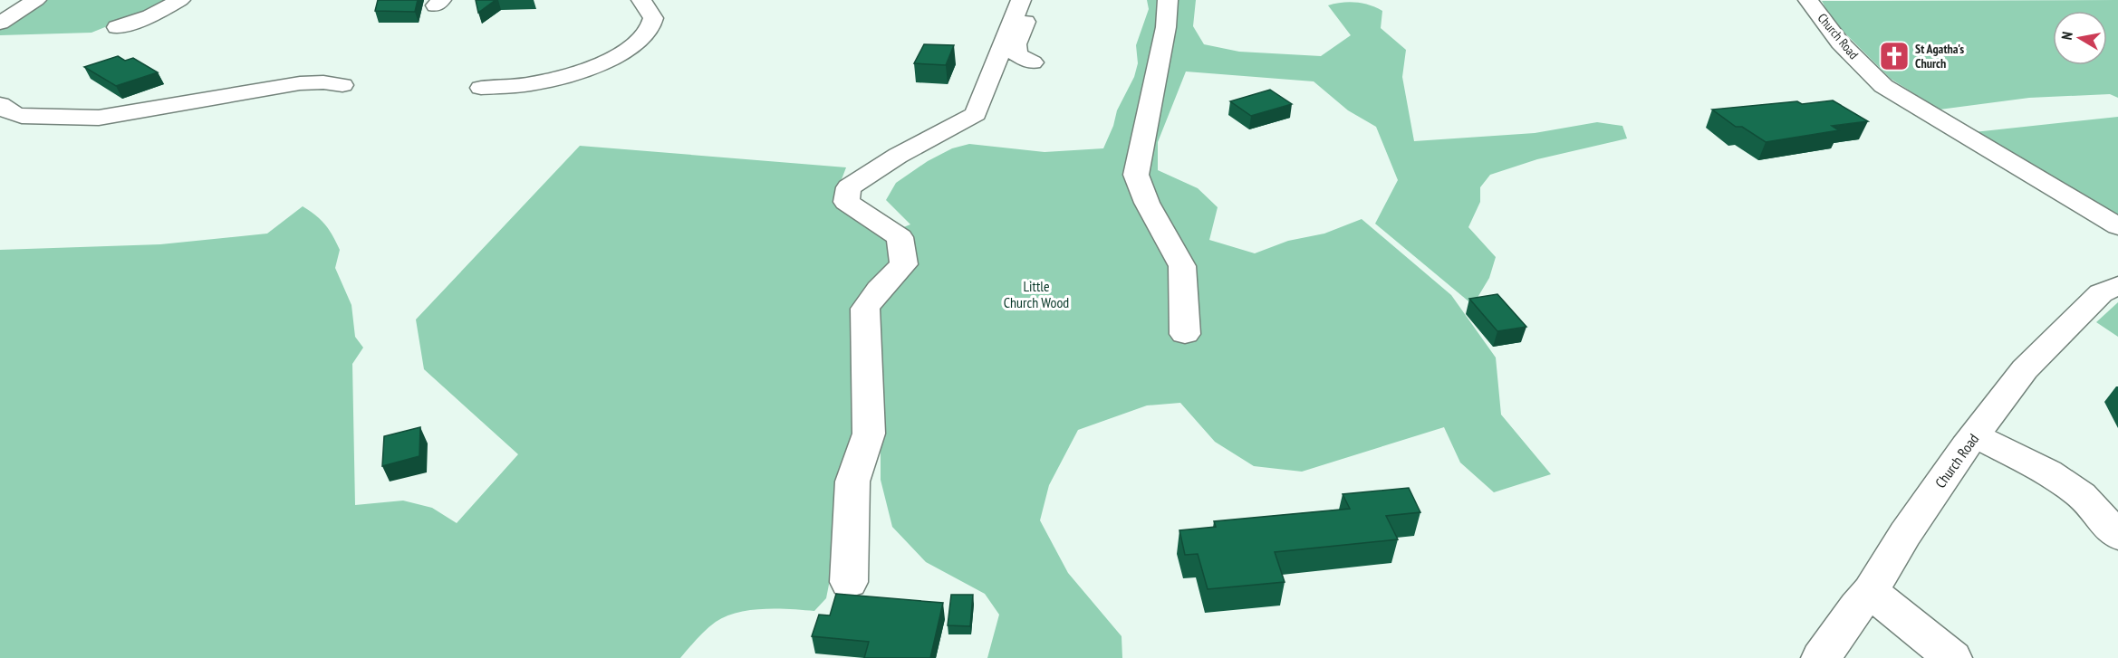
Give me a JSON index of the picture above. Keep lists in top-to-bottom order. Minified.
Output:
{"streets":{"street":["Church Road"]},"parks":["Little Church Wood"],"places":{"church":["St Agatha's Church"]},"north":"left"}
